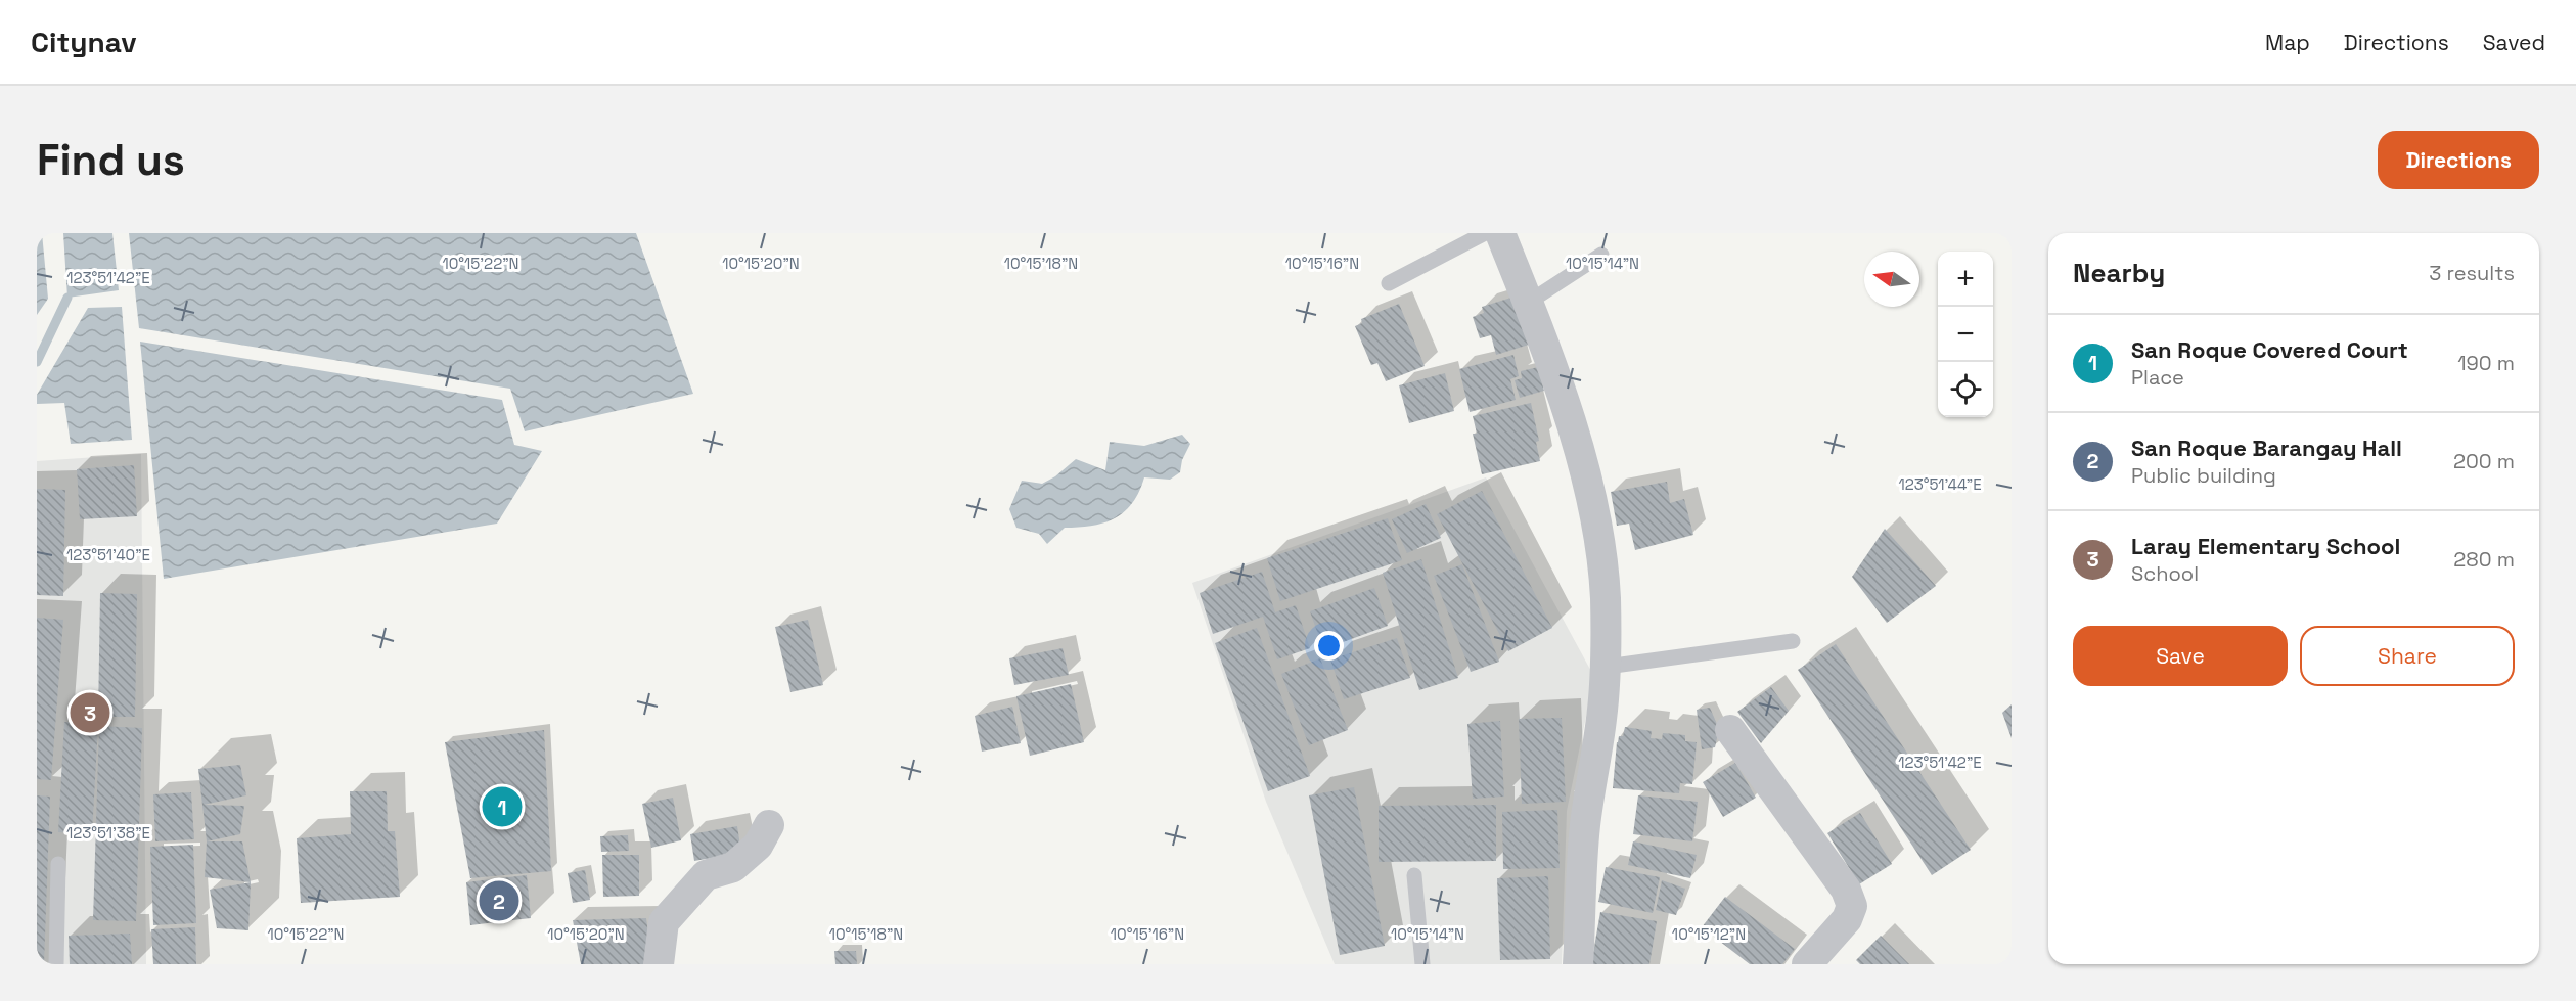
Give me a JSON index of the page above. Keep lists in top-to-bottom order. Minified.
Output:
{"north":"left","page":{"header":"Citynav","nav":["Map","Directions","Saved"],"buttons":["Directions",["Save","Share"]],"title":"Find us","heading":["Nearby","3 results"],"map_buttons":["+","−"],"list":[{"mark":"1","name":"San Roque Covered Court","note":"Place","value":"190 m"},{"mark":"2","name":"San Roque Barangay Hall","note":"Public building","value":"200 m"},{"mark":"3","name":"Laray Elementary School","note":"School","value":"280 m"}],"pins":["3","1","2"]},"coordinates":["10°15'22\"N","10°15'20\"N","10°15'18\"N","10°15'16\"N","10°15'14\"N","123°51'42\"E","123°51'44\"E","123°51'40\"E","123°51'38\"E","10°15'12\"N"]}
